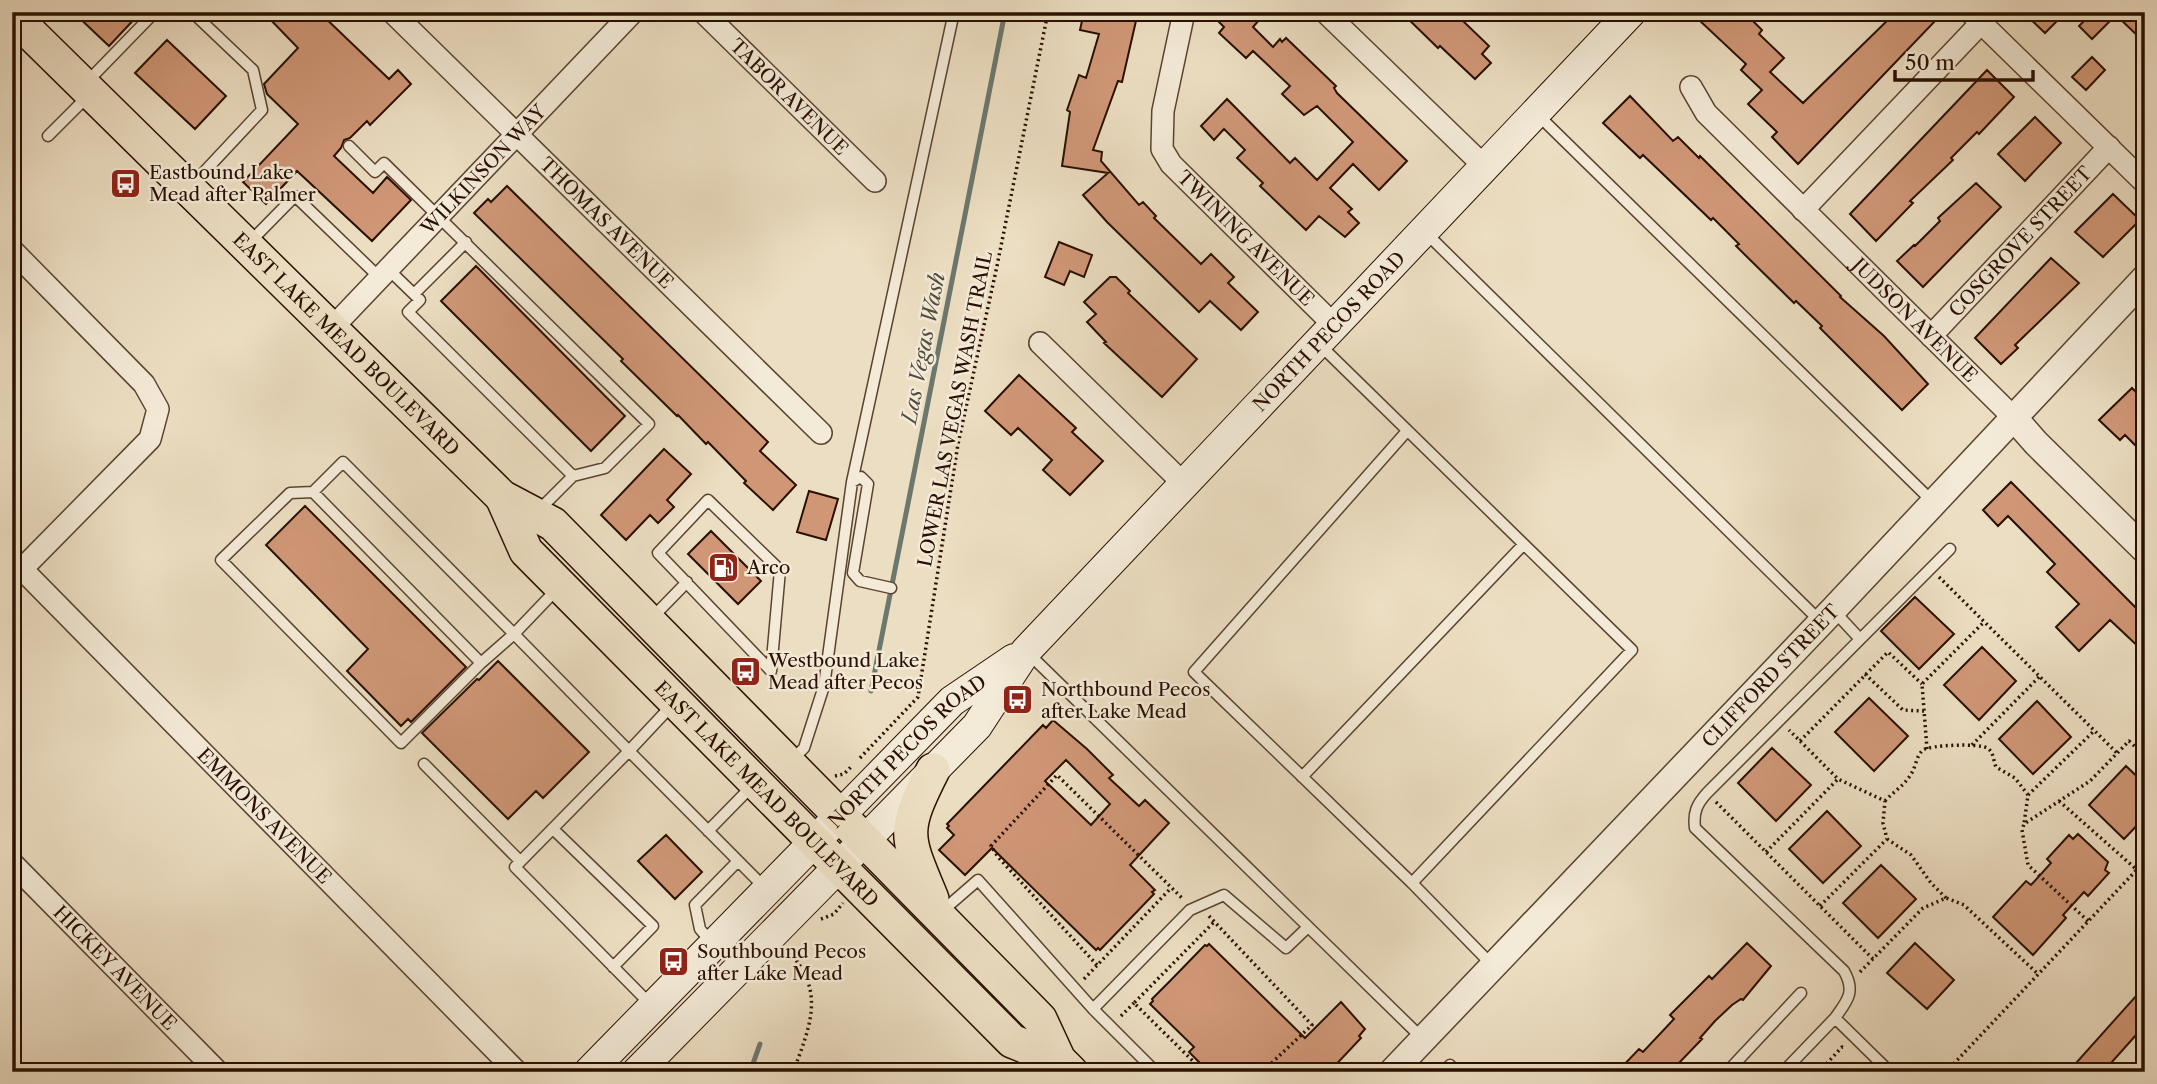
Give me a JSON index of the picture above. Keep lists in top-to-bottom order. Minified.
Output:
{"streets":{"main road":["NORTH PECOS ROAD","EAST LAKE MEAD BOULEVARD"],"street":["TABOR AVENUE","WILKINSON WAY","THOMAS AVENUE","TWINING AVENUE","COSGROVE STREET","JUDSON AVENUE","CLIFFORD STREET","EMMONS AVENUE","HICKEY AVENUE"],"path":["LOWER LAS VEGAS WASH TRAIL"]},"crossings":[["WILKINSON WAY","THOMAS AVENUE"],["WILKINSON WAY","EAST LAKE MEAD BOULEVARD"],["TWINING AVENUE","NORTH PECOS ROAD"],["COSGROVE STREET","JUDSON AVENUE"],["JUDSON AVENUE","CLIFFORD STREET"],["NORTH PECOS ROAD","EAST LAKE MEAD BOULEVARD"],["NORTH PECOS ROAD","LOWER LAS VEGAS WASH TRAIL"],["EAST LAKE MEAD BOULEVARD","LOWER LAS VEGAS WASH TRAIL"]],"water":["Las Vegas Wash"],"places":{"bus stop":["Eastbound Lake Mead after Palmer","Westbound Lake Mead after Pecos","Northbound Pecos after Lake Mead","Southbound Pecos after Lake Mead"],"fuel station":["Arco"]},"scale_bar":"50 m"}
